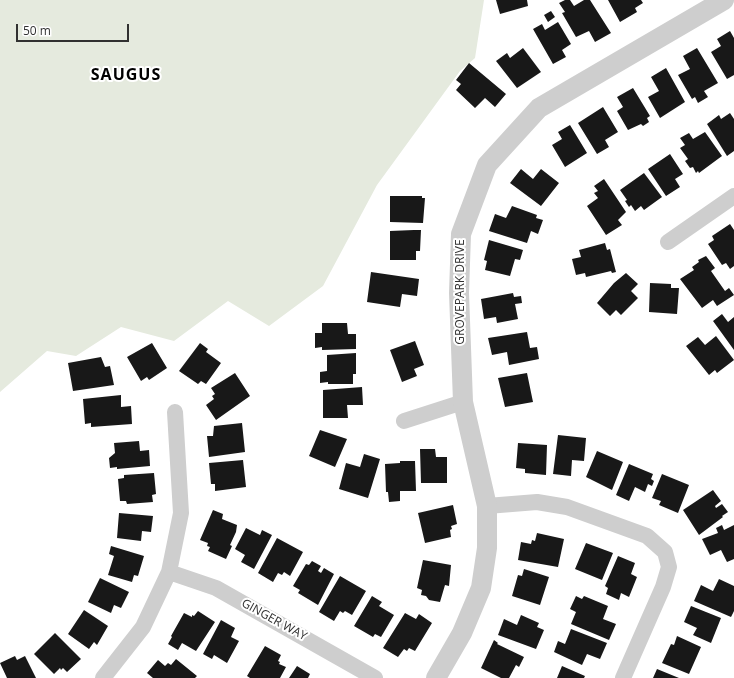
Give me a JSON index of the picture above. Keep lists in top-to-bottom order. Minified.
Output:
{"streets":{"street":["GROVEPARK DRIVE","GINGER WAY"]},"districts":["SAUGUS"],"scale_bar":"50 m"}
